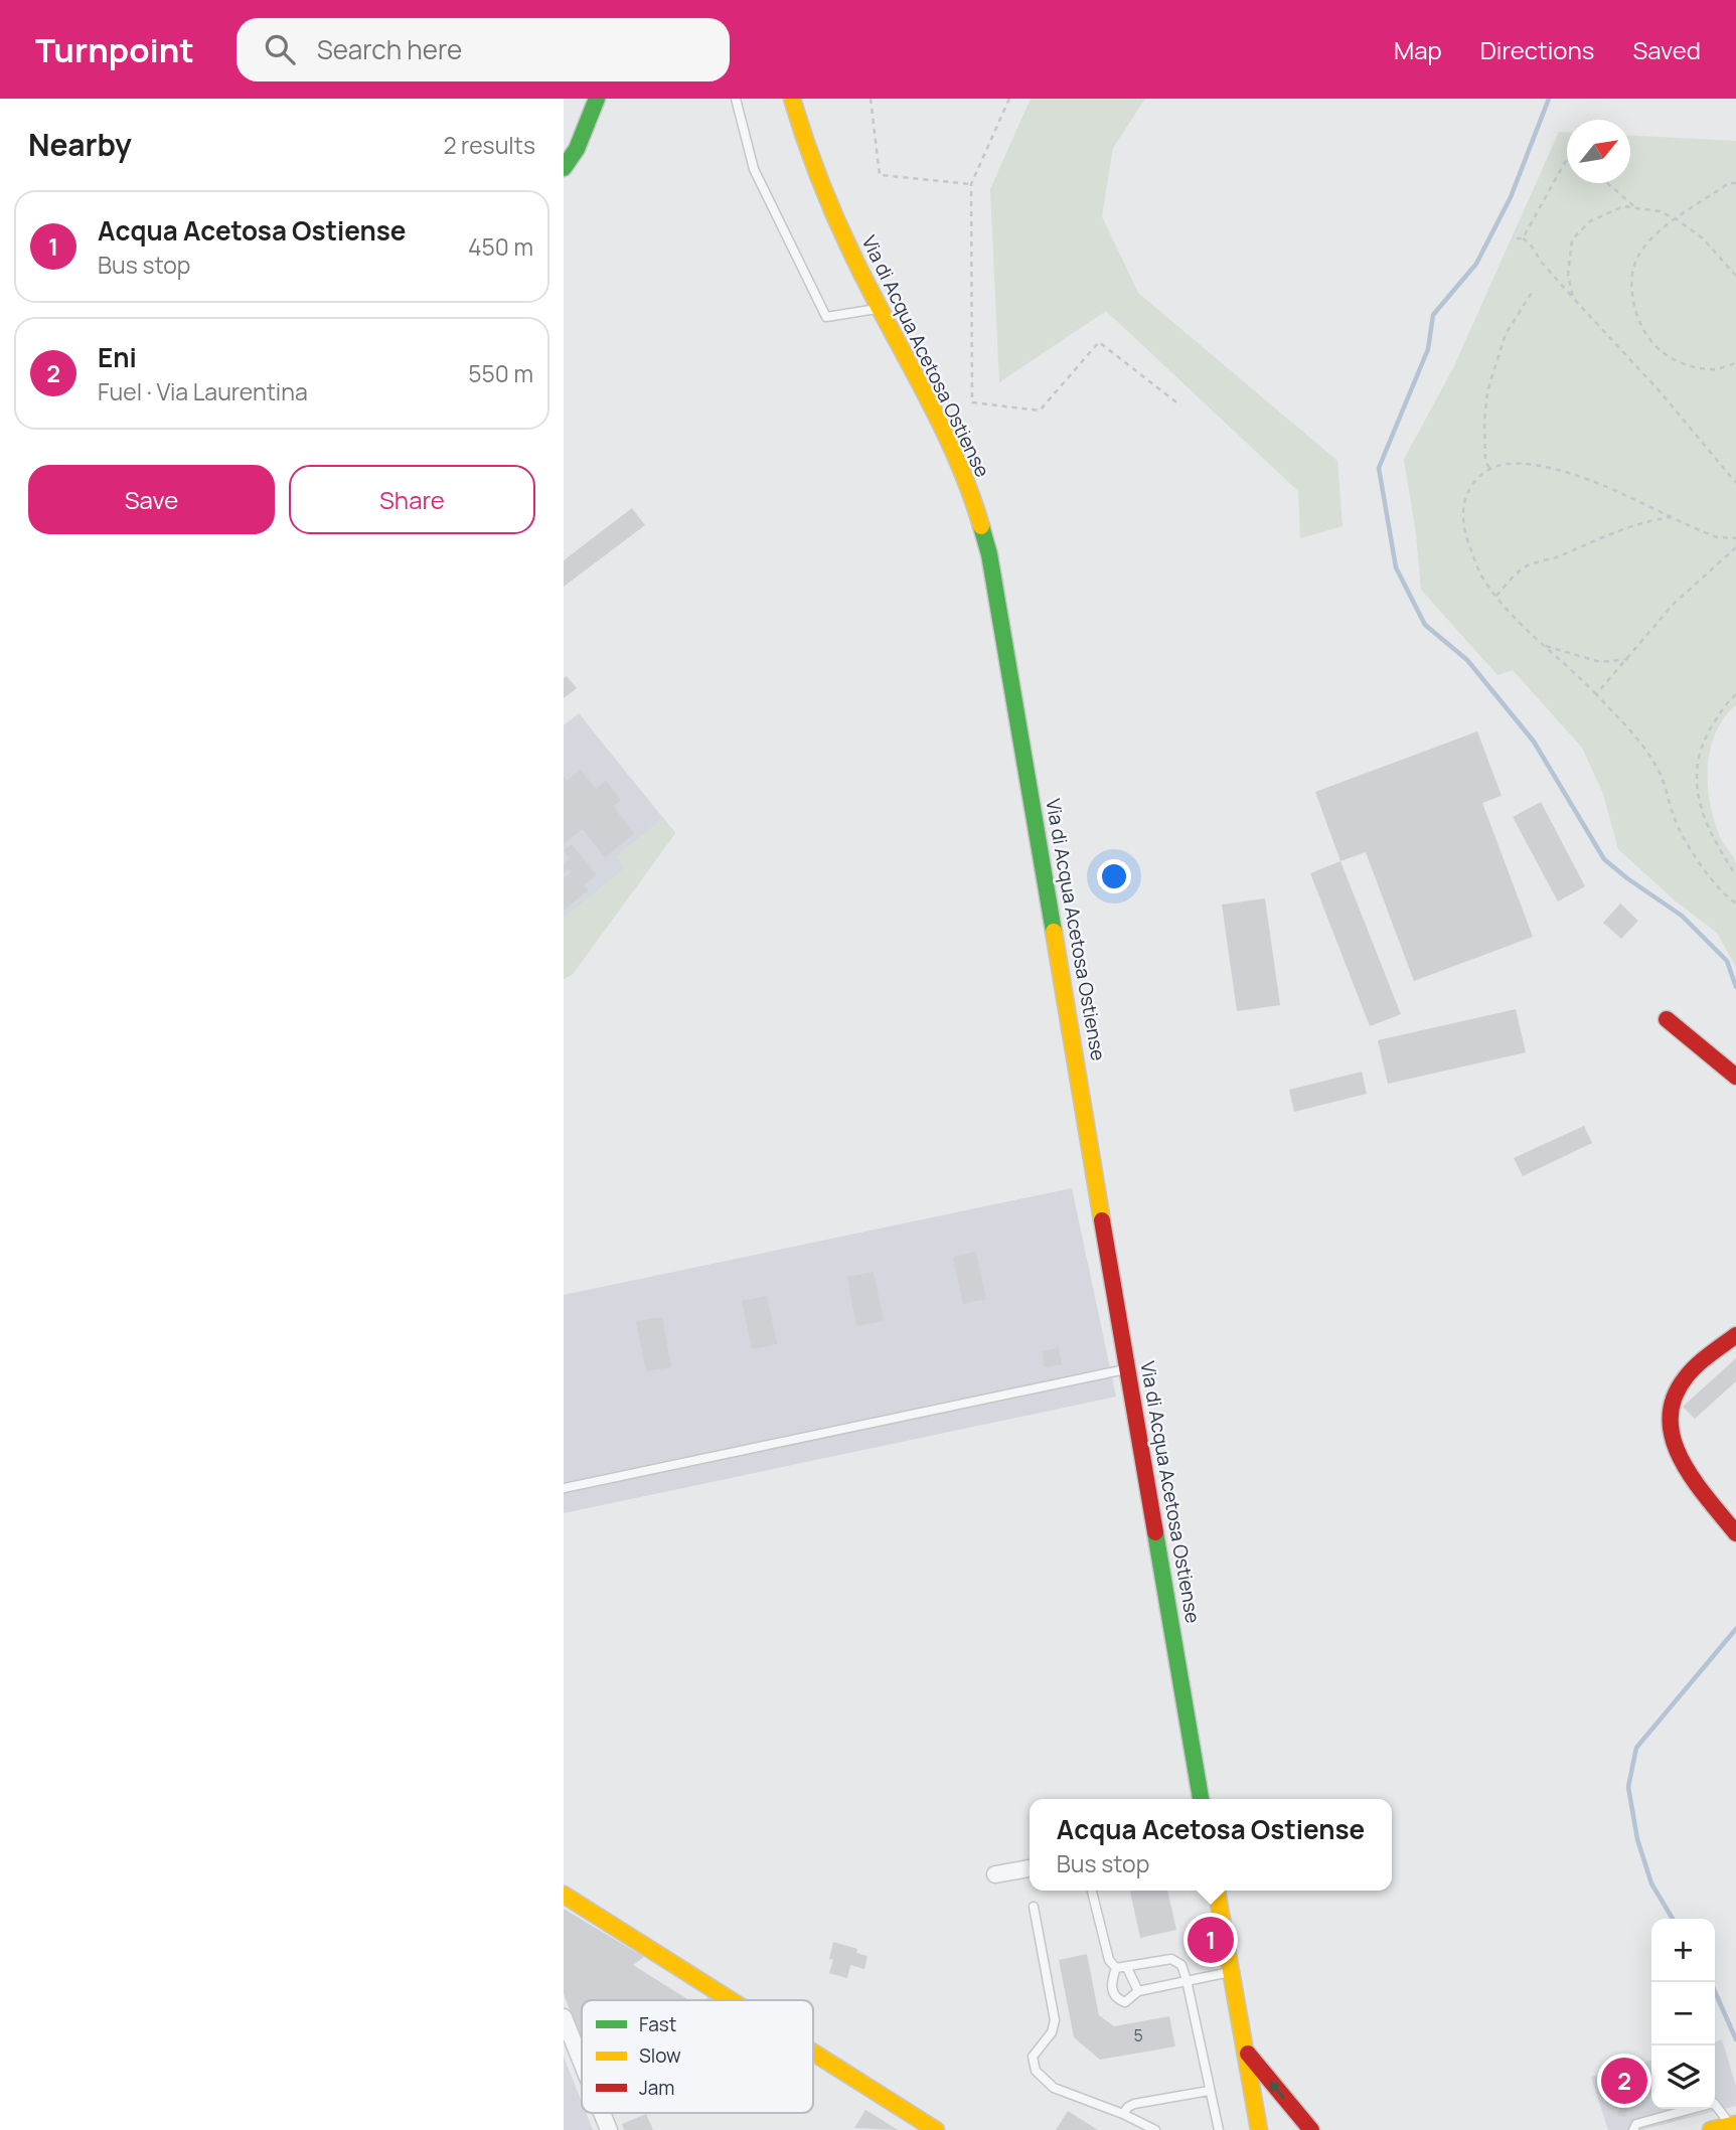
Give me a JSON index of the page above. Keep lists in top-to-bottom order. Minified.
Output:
{"streets":{"street":["Via di Acqua Acetosa Ostiense"]},"house_numbers":["5"],"legend":["Fast","Slow","Jam"],"north":"top right","page":{"header":"Turnpoint","search":"Search here","nav":["Map","Directions","Saved"],"heading":["Nearby","2 results"],"list":[{"mark":"1","name":"Acqua Acetosa Ostiense","note":"Bus stop","value":"450 m"},{"mark":"2","name":"Eni","note":"Fuel · Via Laurentina","value":"550 m"}],"buttons":["Save","Share"],"popup":["Acqua Acetosa Ostiense","Bus stop"],"pins":["1","2"],"map_buttons":["+","−"]}}
